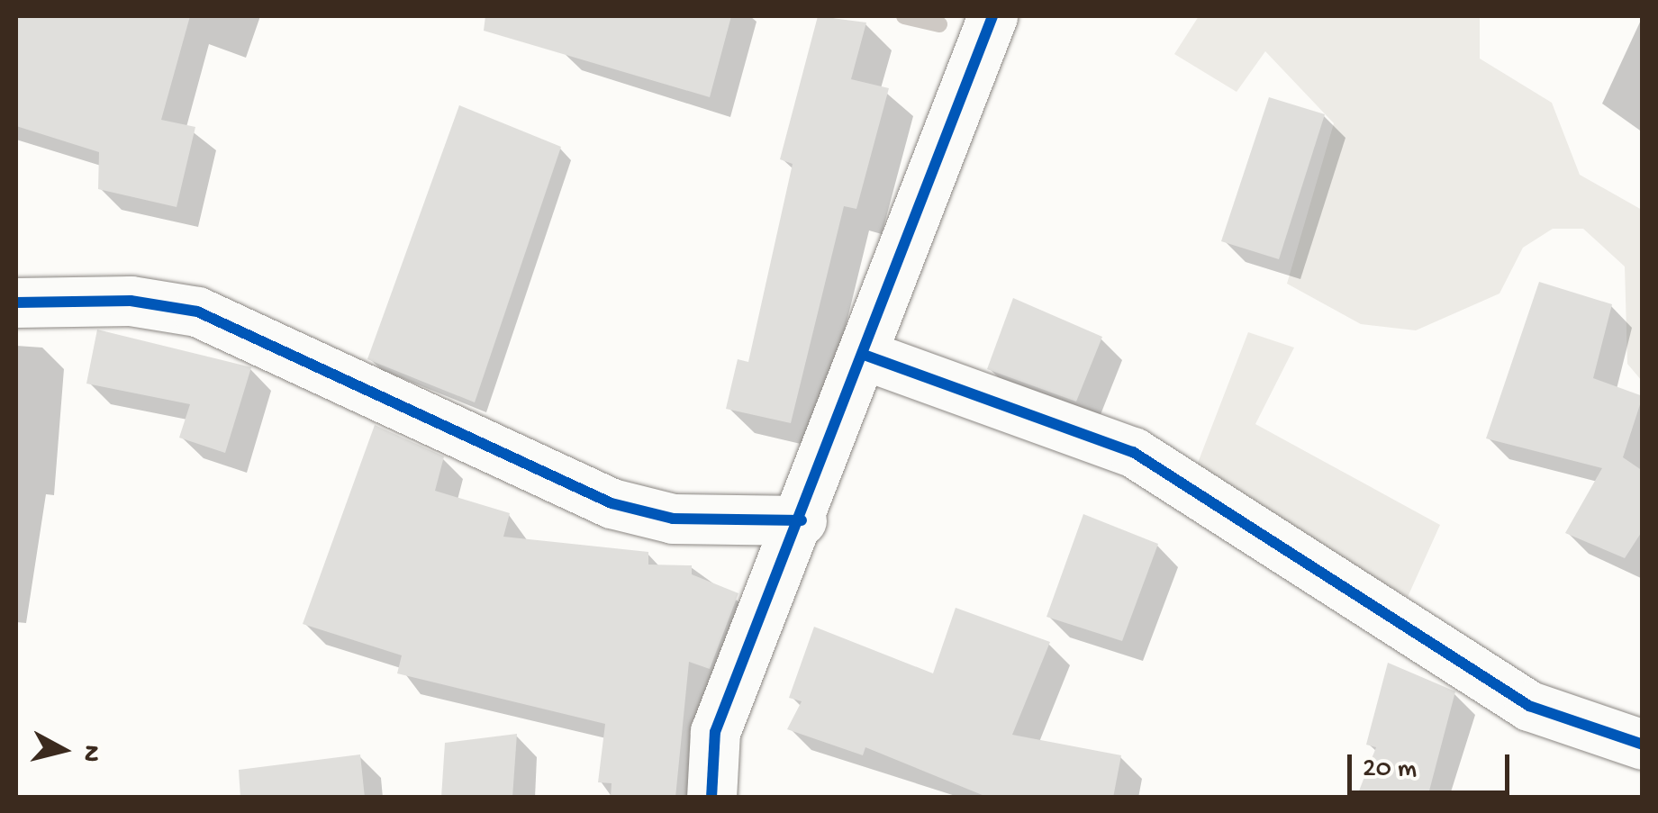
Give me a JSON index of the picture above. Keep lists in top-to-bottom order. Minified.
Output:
{"scale_bar":"20 m","north":"right"}
